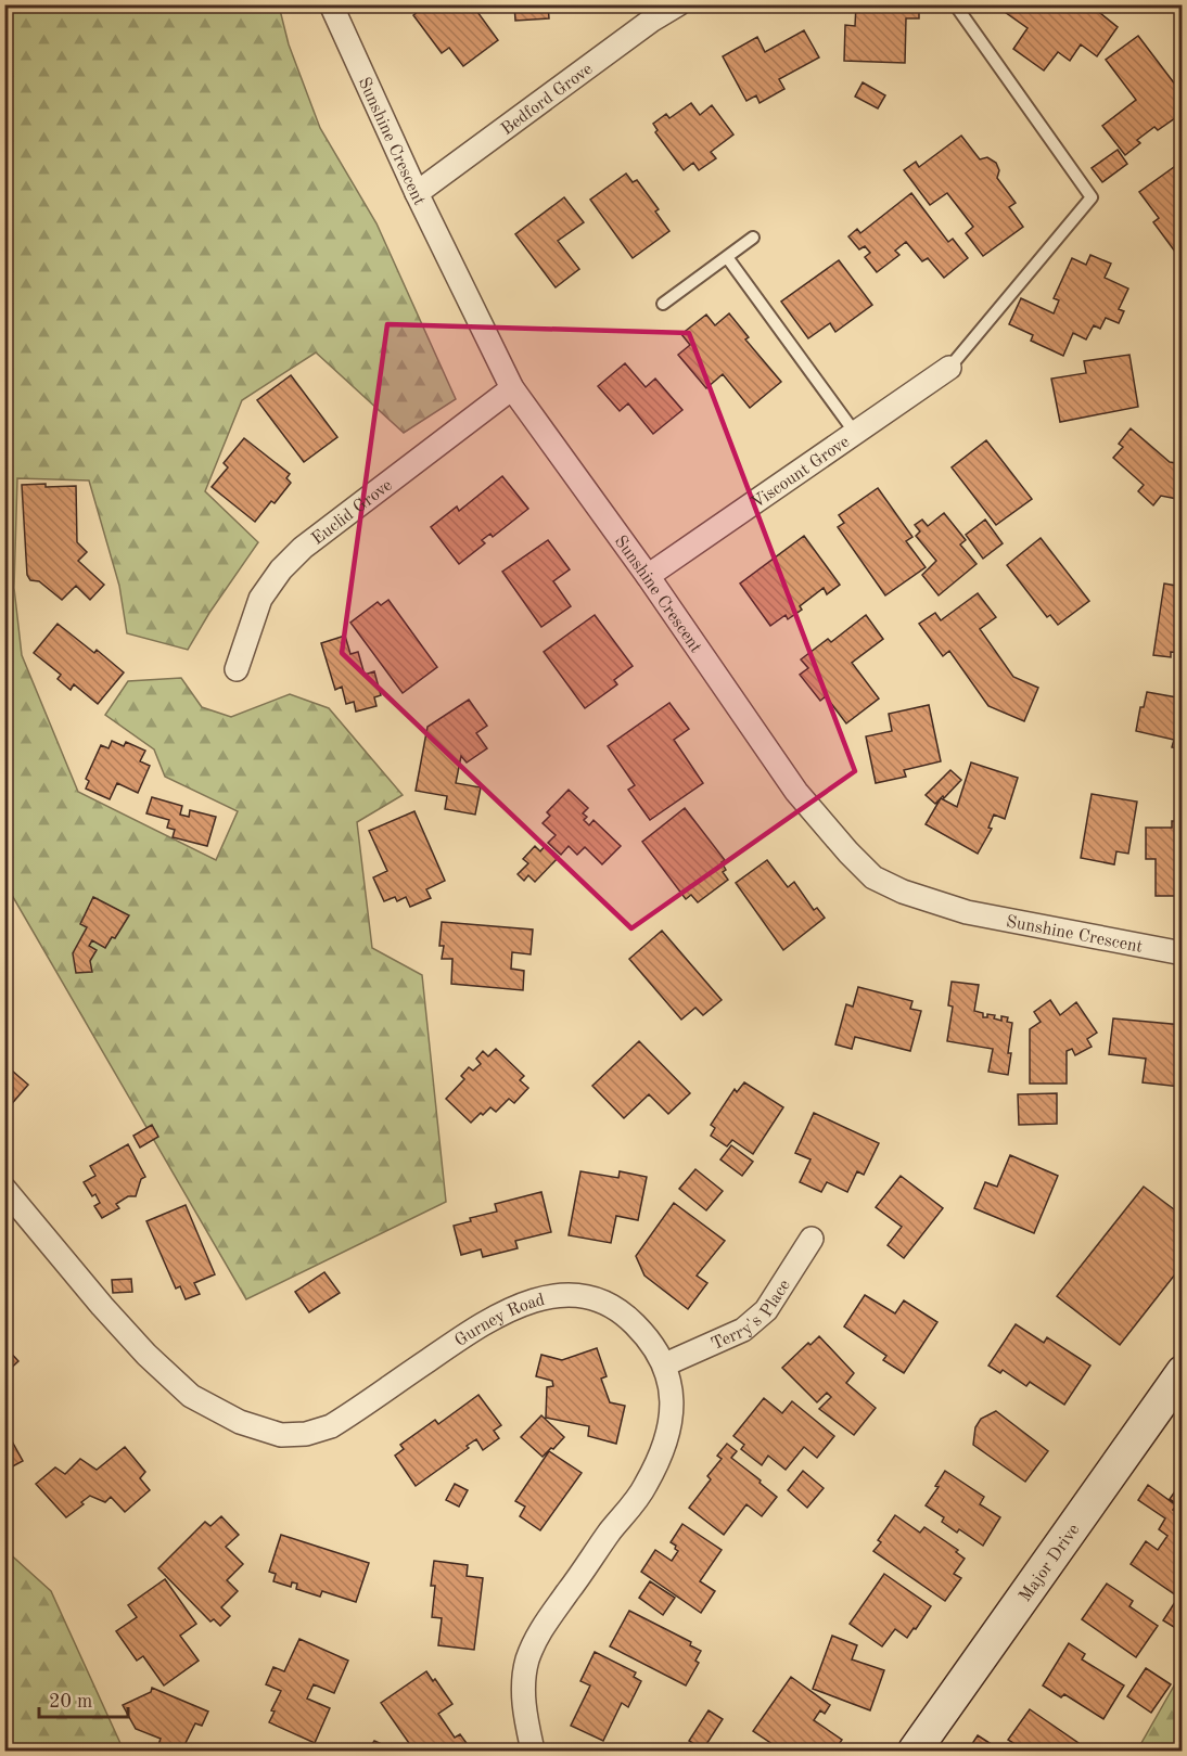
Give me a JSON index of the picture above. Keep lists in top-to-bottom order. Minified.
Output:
{"streets":{"street":["Bedford Grove","Sunshine Crescent","Viscount Grove","Euclid Grove","Terry's Place","Gurney Road","Major Drive"]},"crossings":[["Bedford Grove","Sunshine Crescent"],["Sunshine Crescent","Viscount Grove"],["Sunshine Crescent","Euclid Grove"],["Terry's Place","Gurney Road"]],"scale_bar":"20 m"}
